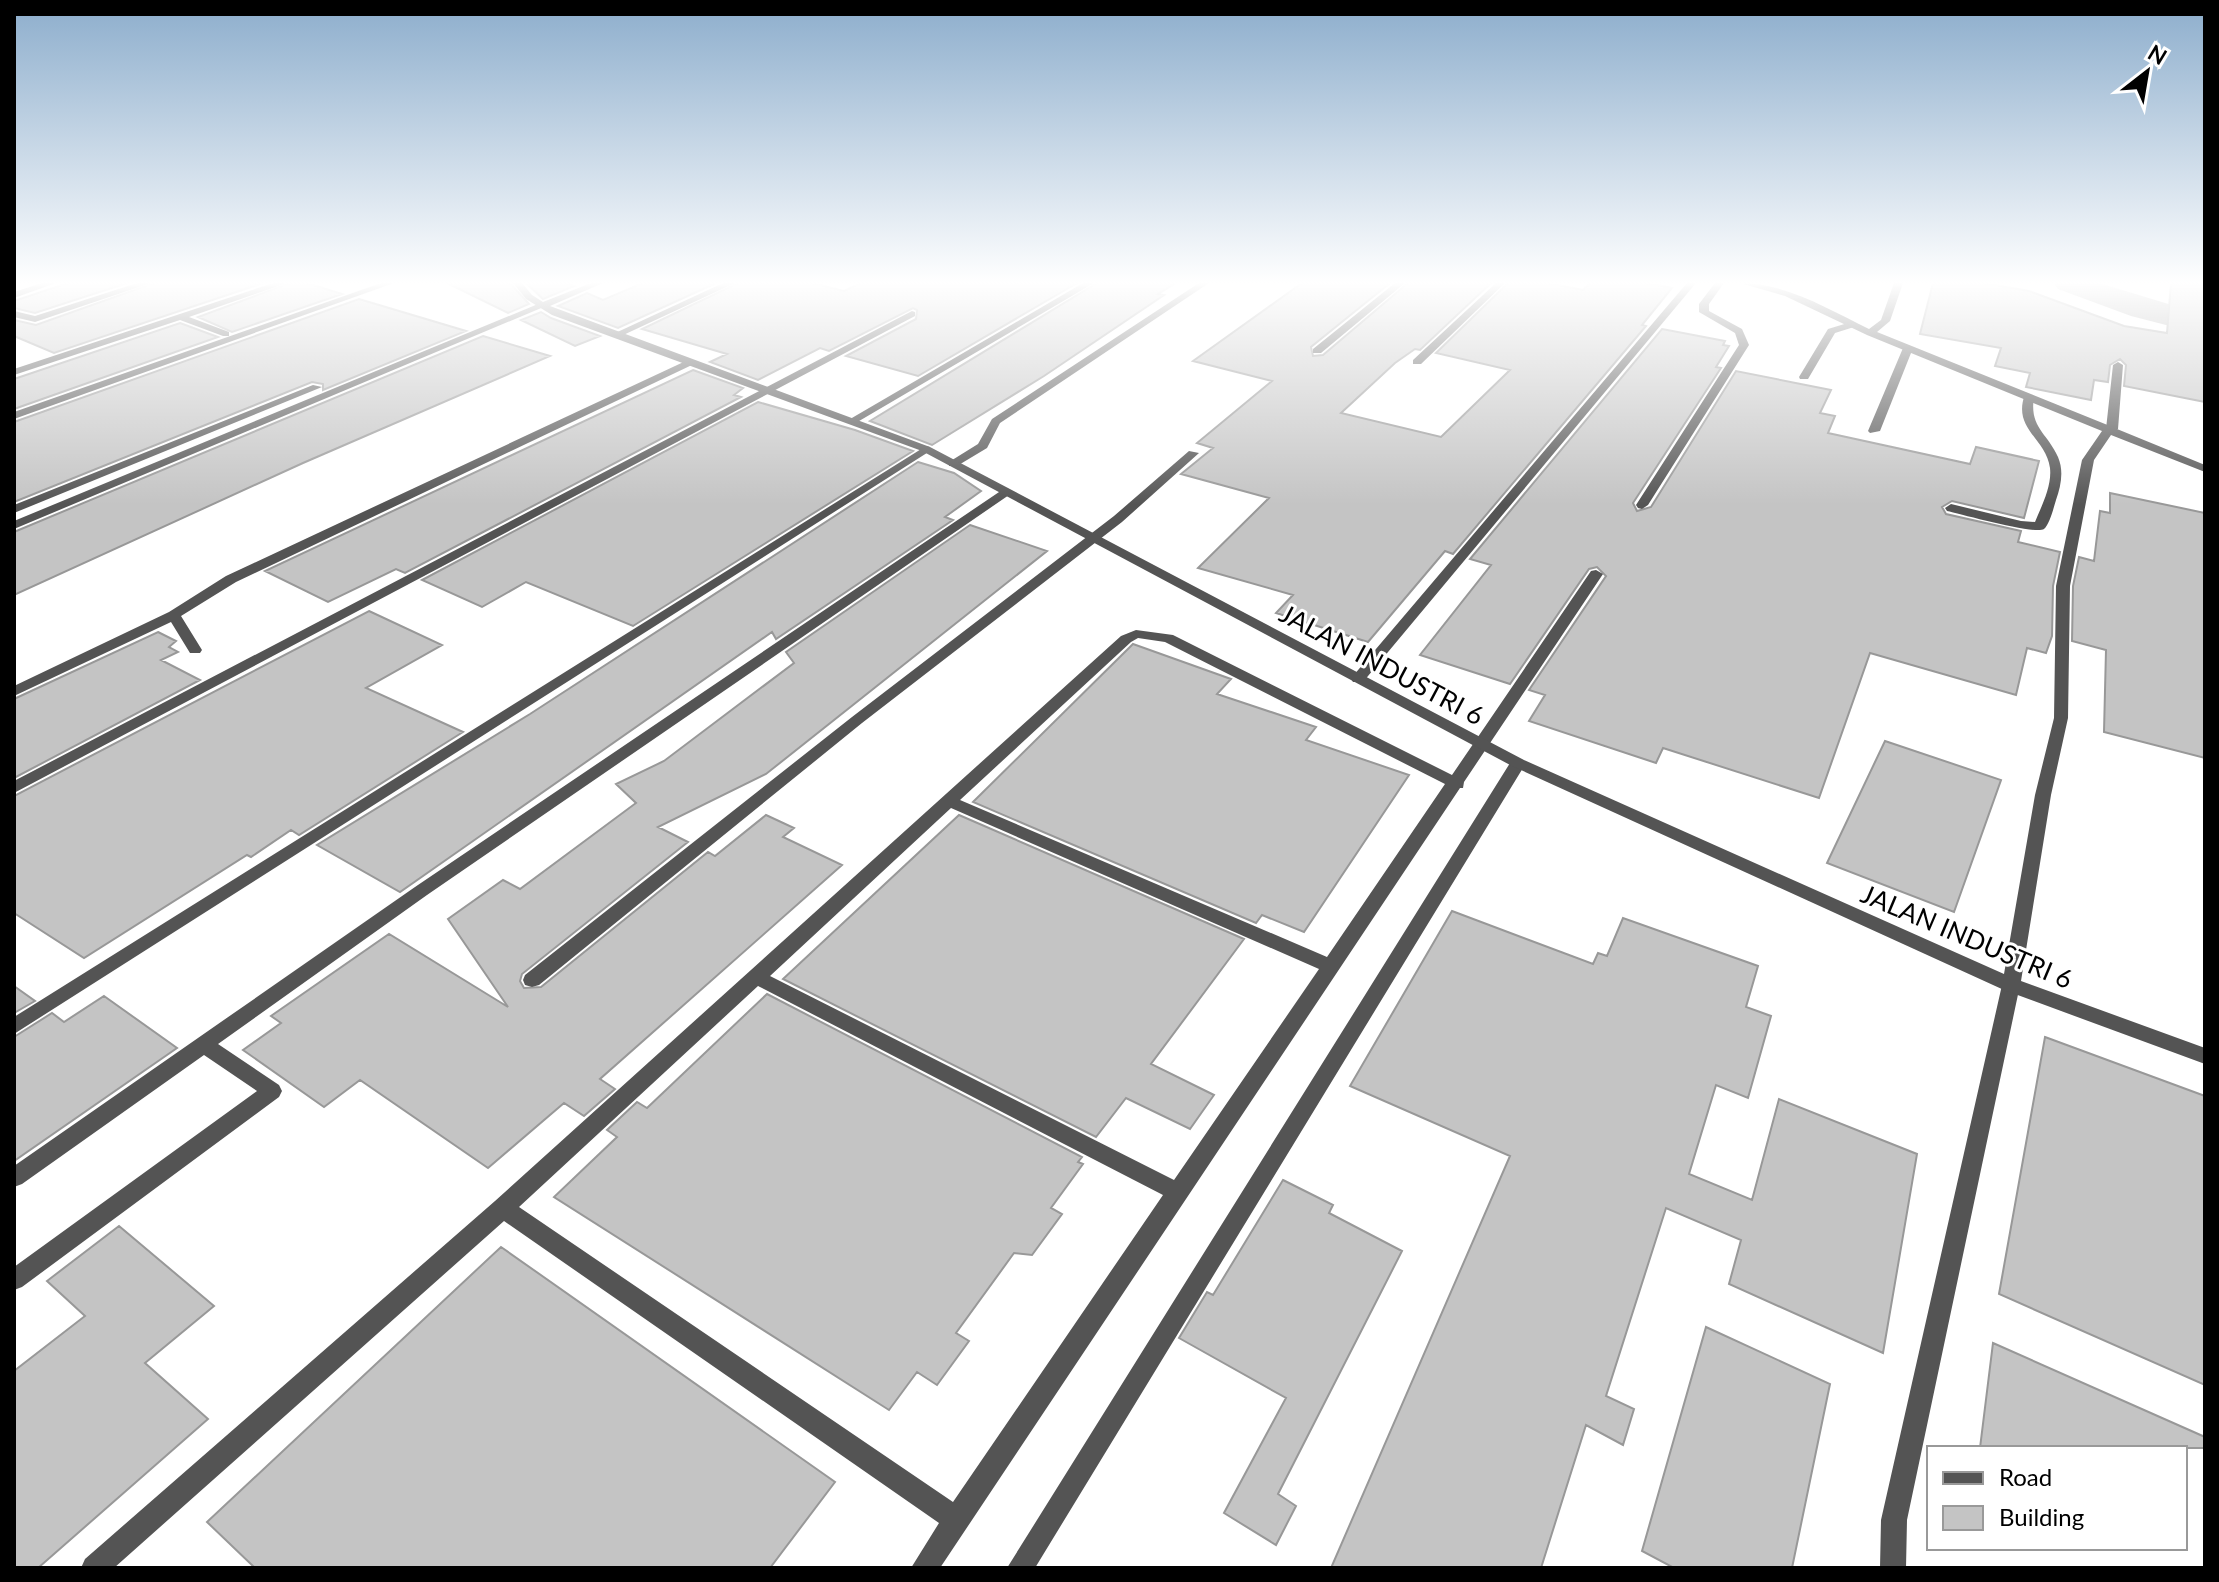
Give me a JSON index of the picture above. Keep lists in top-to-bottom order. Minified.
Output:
{"streets":{"street":["JALAN INDUSTRI 6"]},"legend":["Road","Building"],"north":"top right"}
